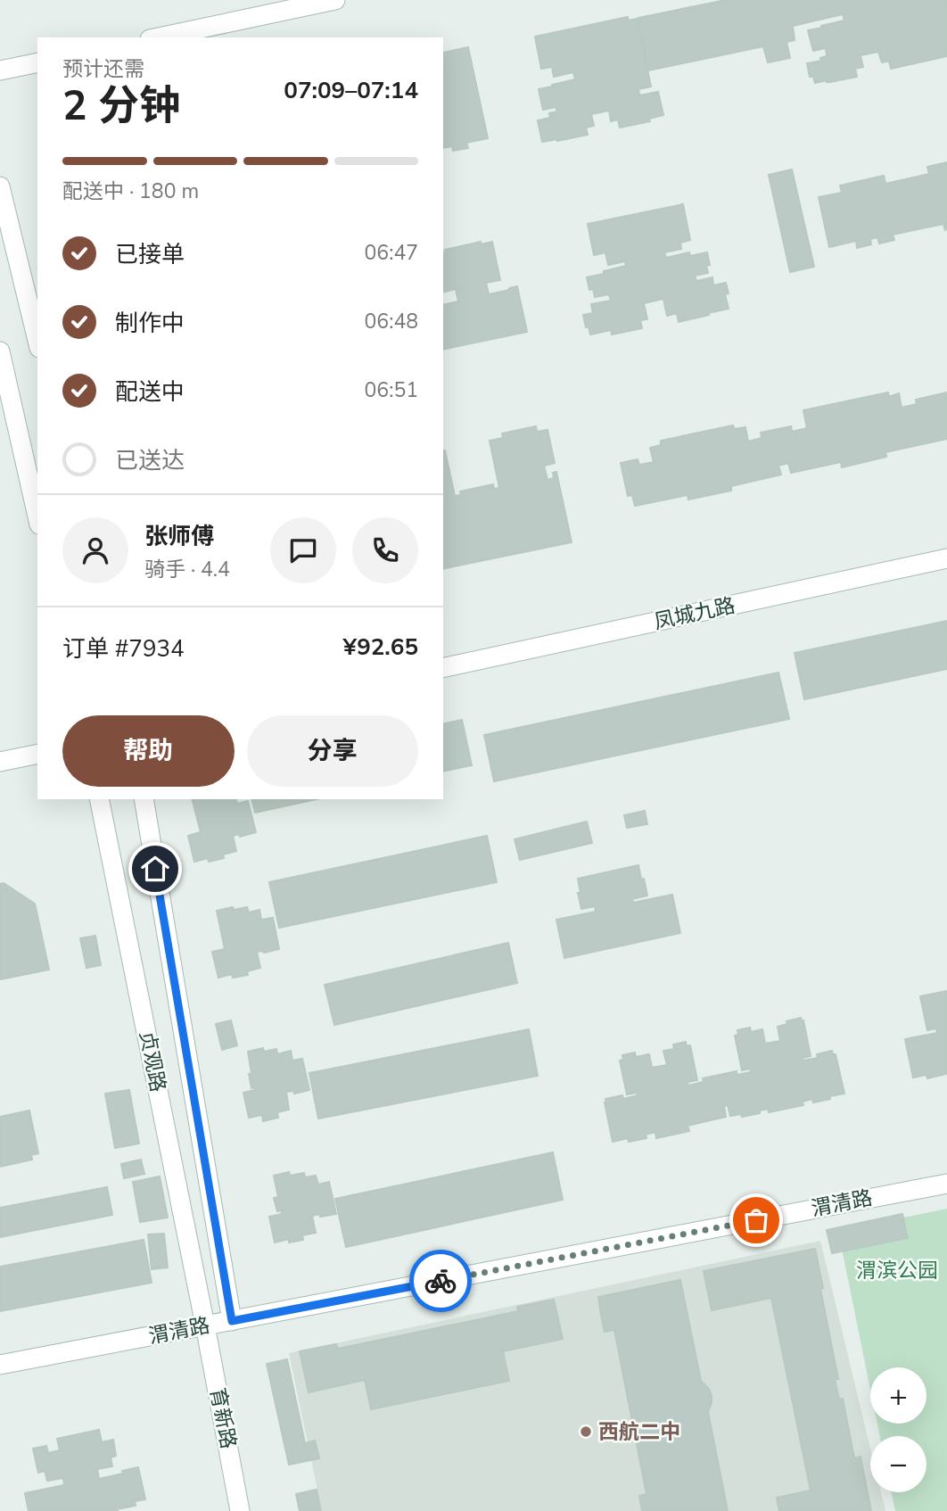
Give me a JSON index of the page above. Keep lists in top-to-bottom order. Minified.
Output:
{"streets":{"street":["凤城九路","贞观路","渭清路","育新路"]},"crossings":[["贞观路","渭清路"],["贞观路","育新路"],["渭清路","育新路"]],"parks":["渭滨公园"],"places":["西航二中"],"page":{"heading":["2 分钟","预计还需","07:09–07:14"],"panel":["张师傅","骑手 · 4.4","订单 #7934","¥92.65"],"bar":"配送中 · 180 m","list":[["已接单","06:47"],["制作中","06:48"],["配送中","06:51"],"已送达"],"buttons":["帮助","分享"],"map_buttons":["+","−"]}}
